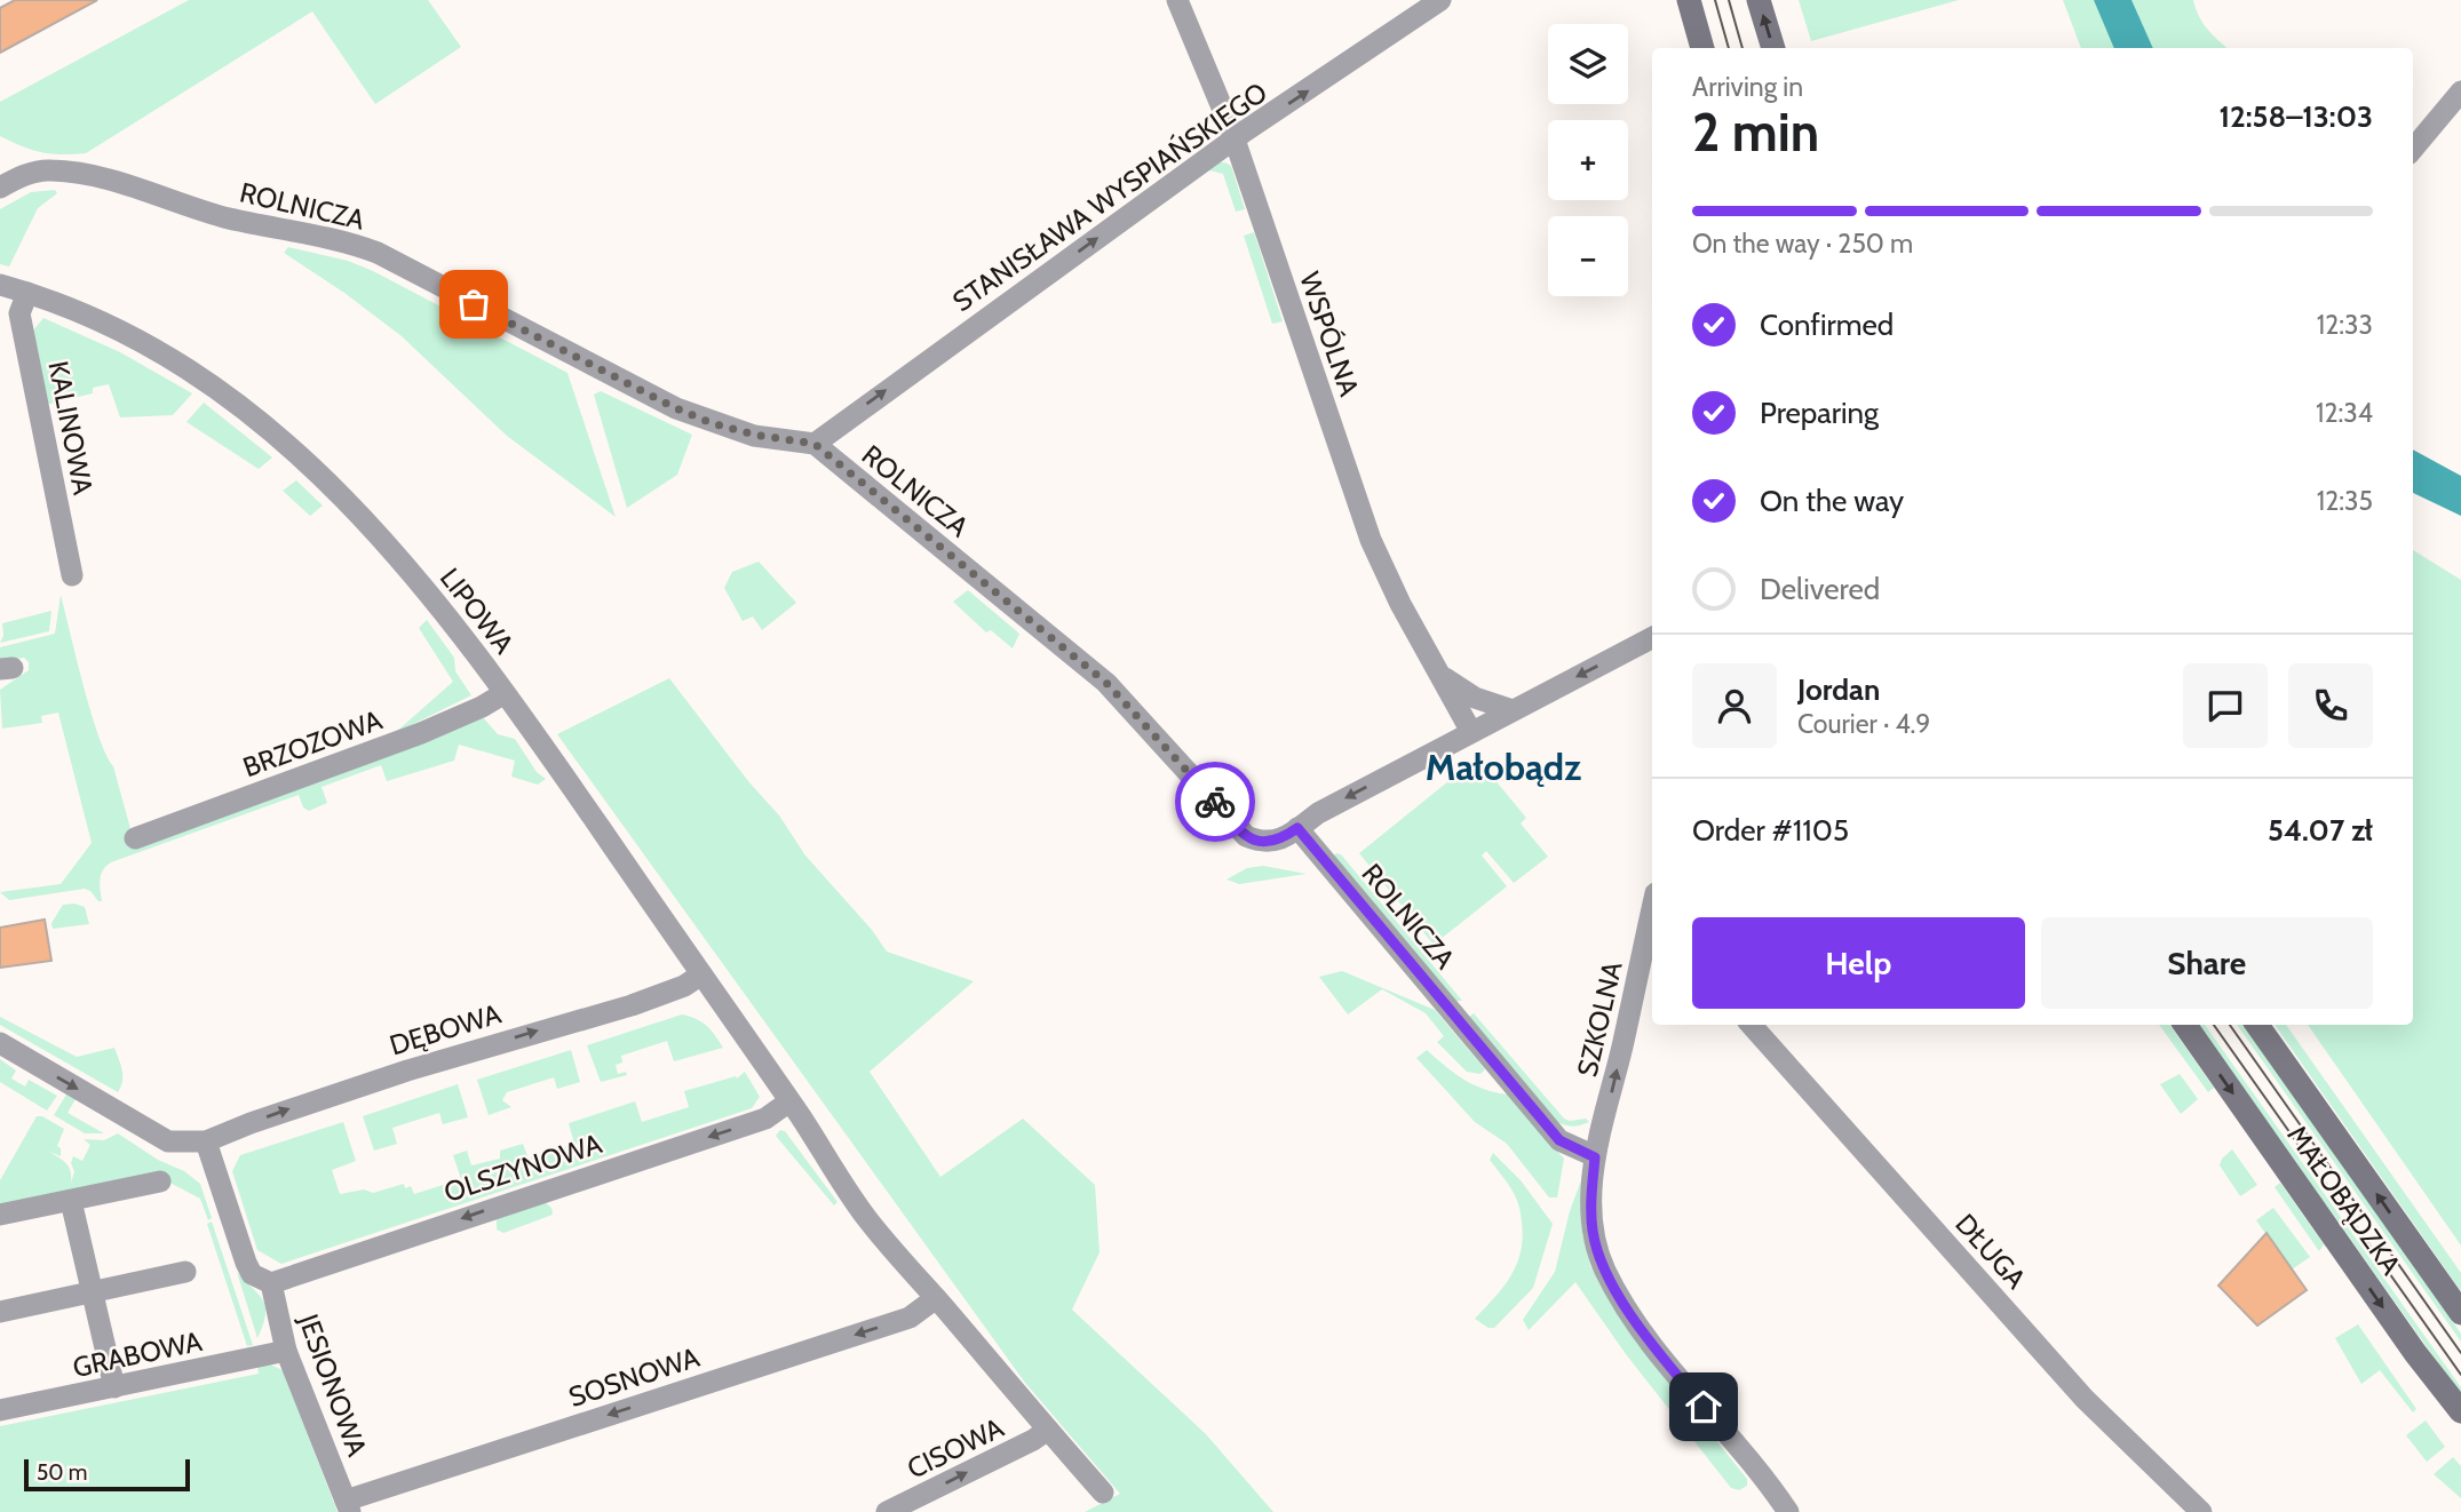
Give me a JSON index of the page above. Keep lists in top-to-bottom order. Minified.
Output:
{"streets":{"street":["STANISŁAWA WYSPIAŃSKIEGO","ROLNICZA","WSPÓLNA","KALINOWA","LIPOWA","BRZOZOWA","SZKOLNA","DĘBOWA","OLSZYNOWA","MAŁOBĄDZKA","DŁUGA","GRABOWA","SOSNOWA","JESIONOWA","CISOWA"]},"crossings":[["STANISŁAWA WYSPIAŃSKIEGO","ROLNICZA"],["STANISŁAWA WYSPIAŃSKIEGO","WSPÓLNA"],["ROLNICZA","SZKOLNA"],["KALINOWA","LIPOWA"],["LIPOWA","BRZOZOWA"],["LIPOWA","DĘBOWA"],["LIPOWA","OLSZYNOWA"],["LIPOWA","SOSNOWA"],["LIPOWA","CISOWA"],["OLSZYNOWA","JESIONOWA"],["GRABOWA","JESIONOWA"],["SOSNOWA","JESIONOWA"]],"one_way":["STANISŁAWA WYSPIAŃSKIEGO","DĘBOWA","OLSZYNOWA","SOSNOWA","CISOWA"],"districts":["Małobądz"],"scale_bar":"50 m","page":{"map_buttons":["+","−"],"heading":["2 min","Arriving in","12:58–13:03"],"panel":["Jordan","Courier · 4.9","Order #1105","54.07 zł"],"bar":"On the way · 250 m","list":[["Confirmed","12:33"],["Preparing","12:34"],["On the way","12:35"],"Delivered"],"buttons":["Help","Share"],"scale":"50 m"}}
